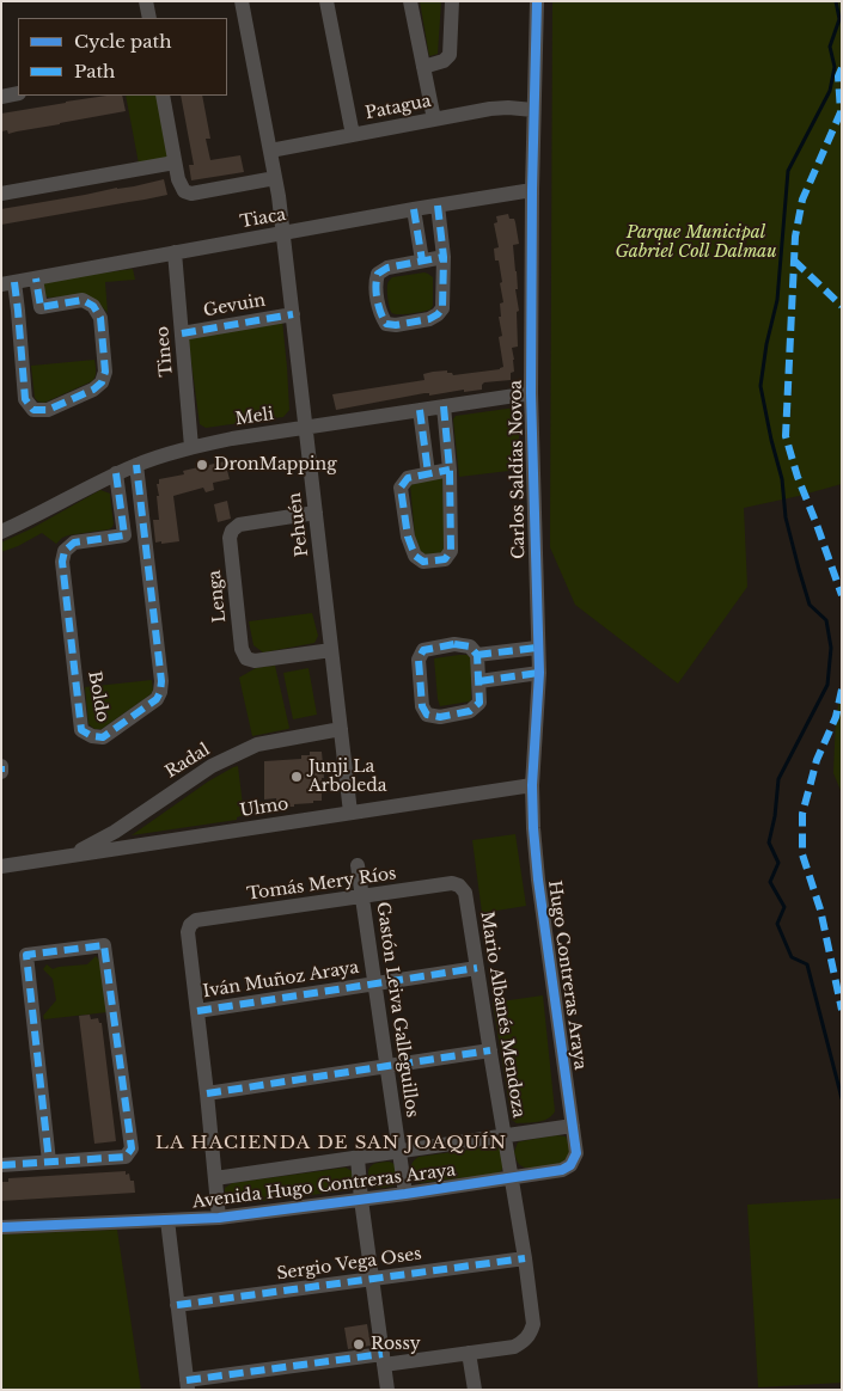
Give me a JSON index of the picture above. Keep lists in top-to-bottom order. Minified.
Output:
{"streets":{"street":["Patagua","Tiaca","Gevuin","Tineo","Meli","Carlos Saldías Novoa","Pehuén","Lenga","Boldo","Radal","Ulmo","Tomás Mery Ríos","Hugo Contreras Araya","Iván Muñoz Araya","Gastón Leiva Galleguillos","Mario Albanés Mendoza","Avenida Hugo Contreras Araya","Sergio Vega Oses"]},"crossings":[["Patagua","Carlos Saldías Novoa"],["Patagua","Pehuén"],["Tiaca","Tineo"],["Tiaca","Carlos Saldías Novoa"],["Tiaca","Pehuén"],["Gevuin","Tineo"],["Gevuin","Pehuén"],["Tineo","Meli"],["Meli","Carlos Saldías Novoa"],["Meli","Pehuén"],["Meli","Boldo"],["Carlos Saldías Novoa","Ulmo"],["Carlos Saldías Novoa","Hugo Contreras Araya"],["Pehuén","Lenga"],["Pehuén","Radal"],["Pehuén","Ulmo"],["Radal","Ulmo"],["Tomás Mery Ríos","Iván Muñoz Araya"],["Tomás Mery Ríos","Gastón Leiva Galleguillos"],["Tomás Mery Ríos","Mario Albanés Mendoza"],["Hugo Contreras Araya","Avenida Hugo Contreras Araya"],["Iván Muñoz Araya","Gastón Leiva Galleguillos"],["Iván Muñoz Araya","Mario Albanés Mendoza"],["Gastón Leiva Galleguillos","Avenida Hugo Contreras Araya"],["Mario Albanés Mendoza","Avenida Hugo Contreras Araya"],["Mario Albanés Mendoza","Sergio Vega Oses"]],"districts":["LA HACIENDA DE SAN JOAQUÍN"],"parks":["Parque Municipal Gabriel Coll Dalmau"],"places":["DronMapping","Junji La Arboleda","Rossy"],"legend":["Cycle path","Path"]}
